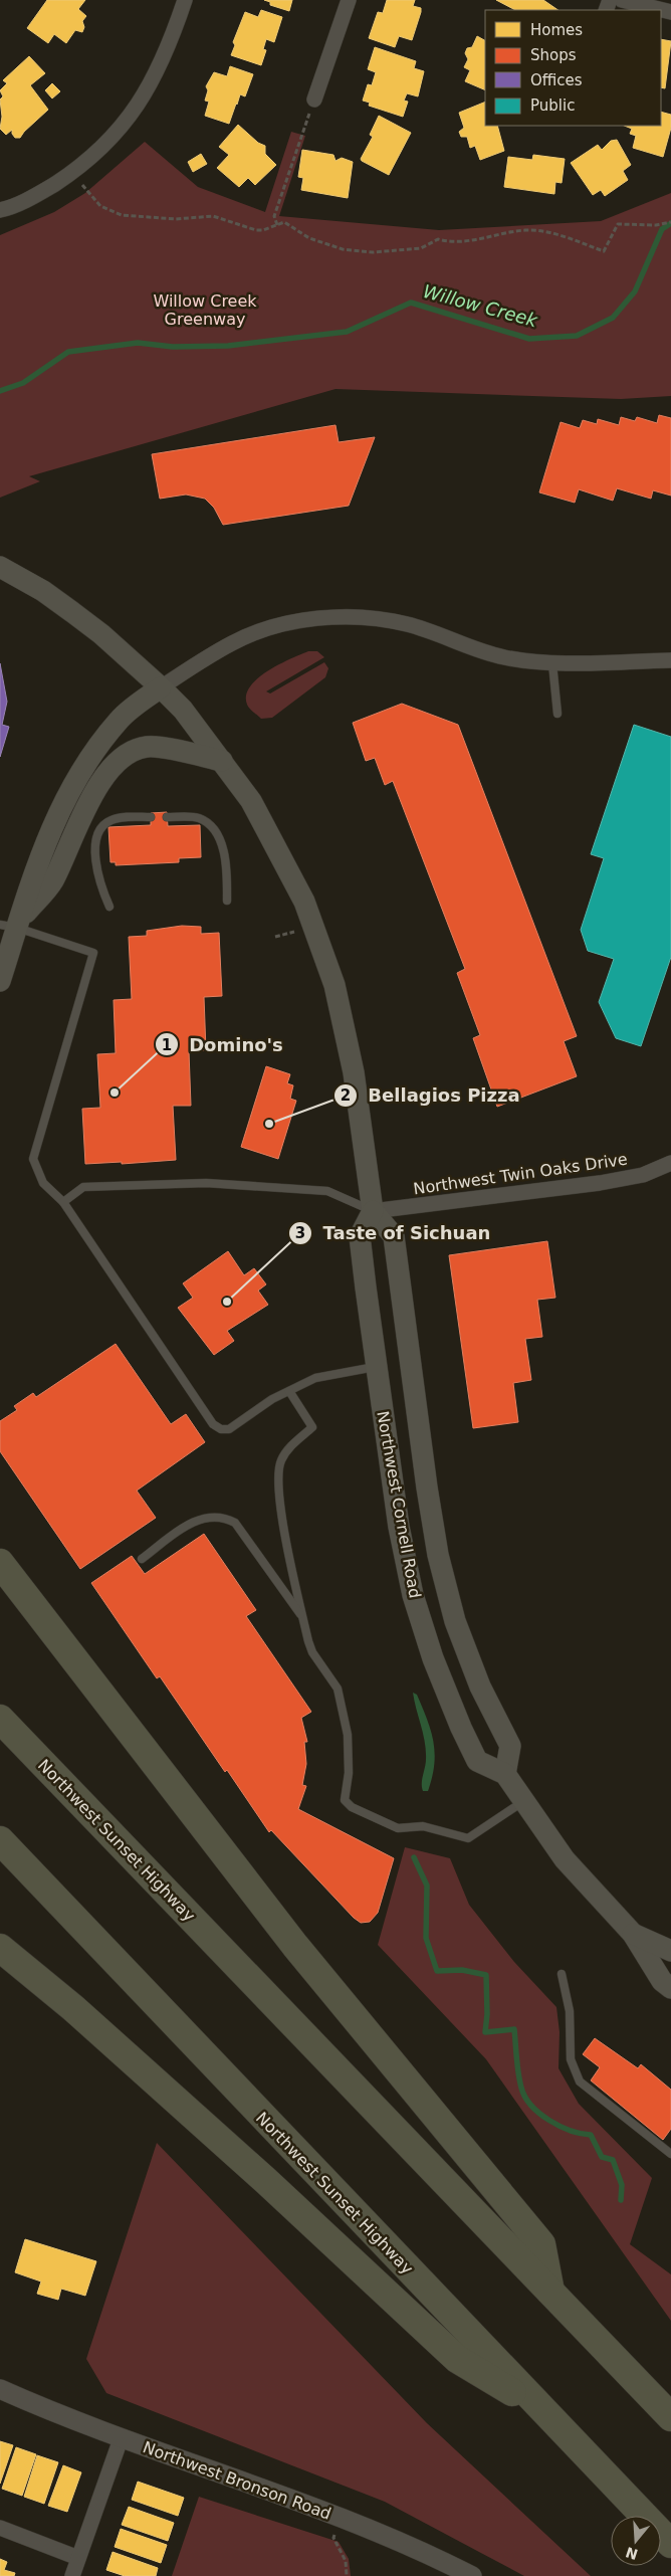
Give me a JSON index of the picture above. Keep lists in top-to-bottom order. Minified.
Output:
{"streets":{"highway":["Northwest Sunset Highway"],"main road":["Northwest Cornell Road"],"street":["Northwest Twin Oaks Drive","Northwest Bronson Road"]},"crossings":[["Northwest Twin Oaks Drive","Northwest Cornell Road"]],"water":["Willow Creek"],"parks":["Willow Creek Greenway"],"places":["Domino's","Bellagios Pizza","Taste of Sichuan"],"legend":["Homes","Shops","Offices","Public"],"north":"bottom"}
